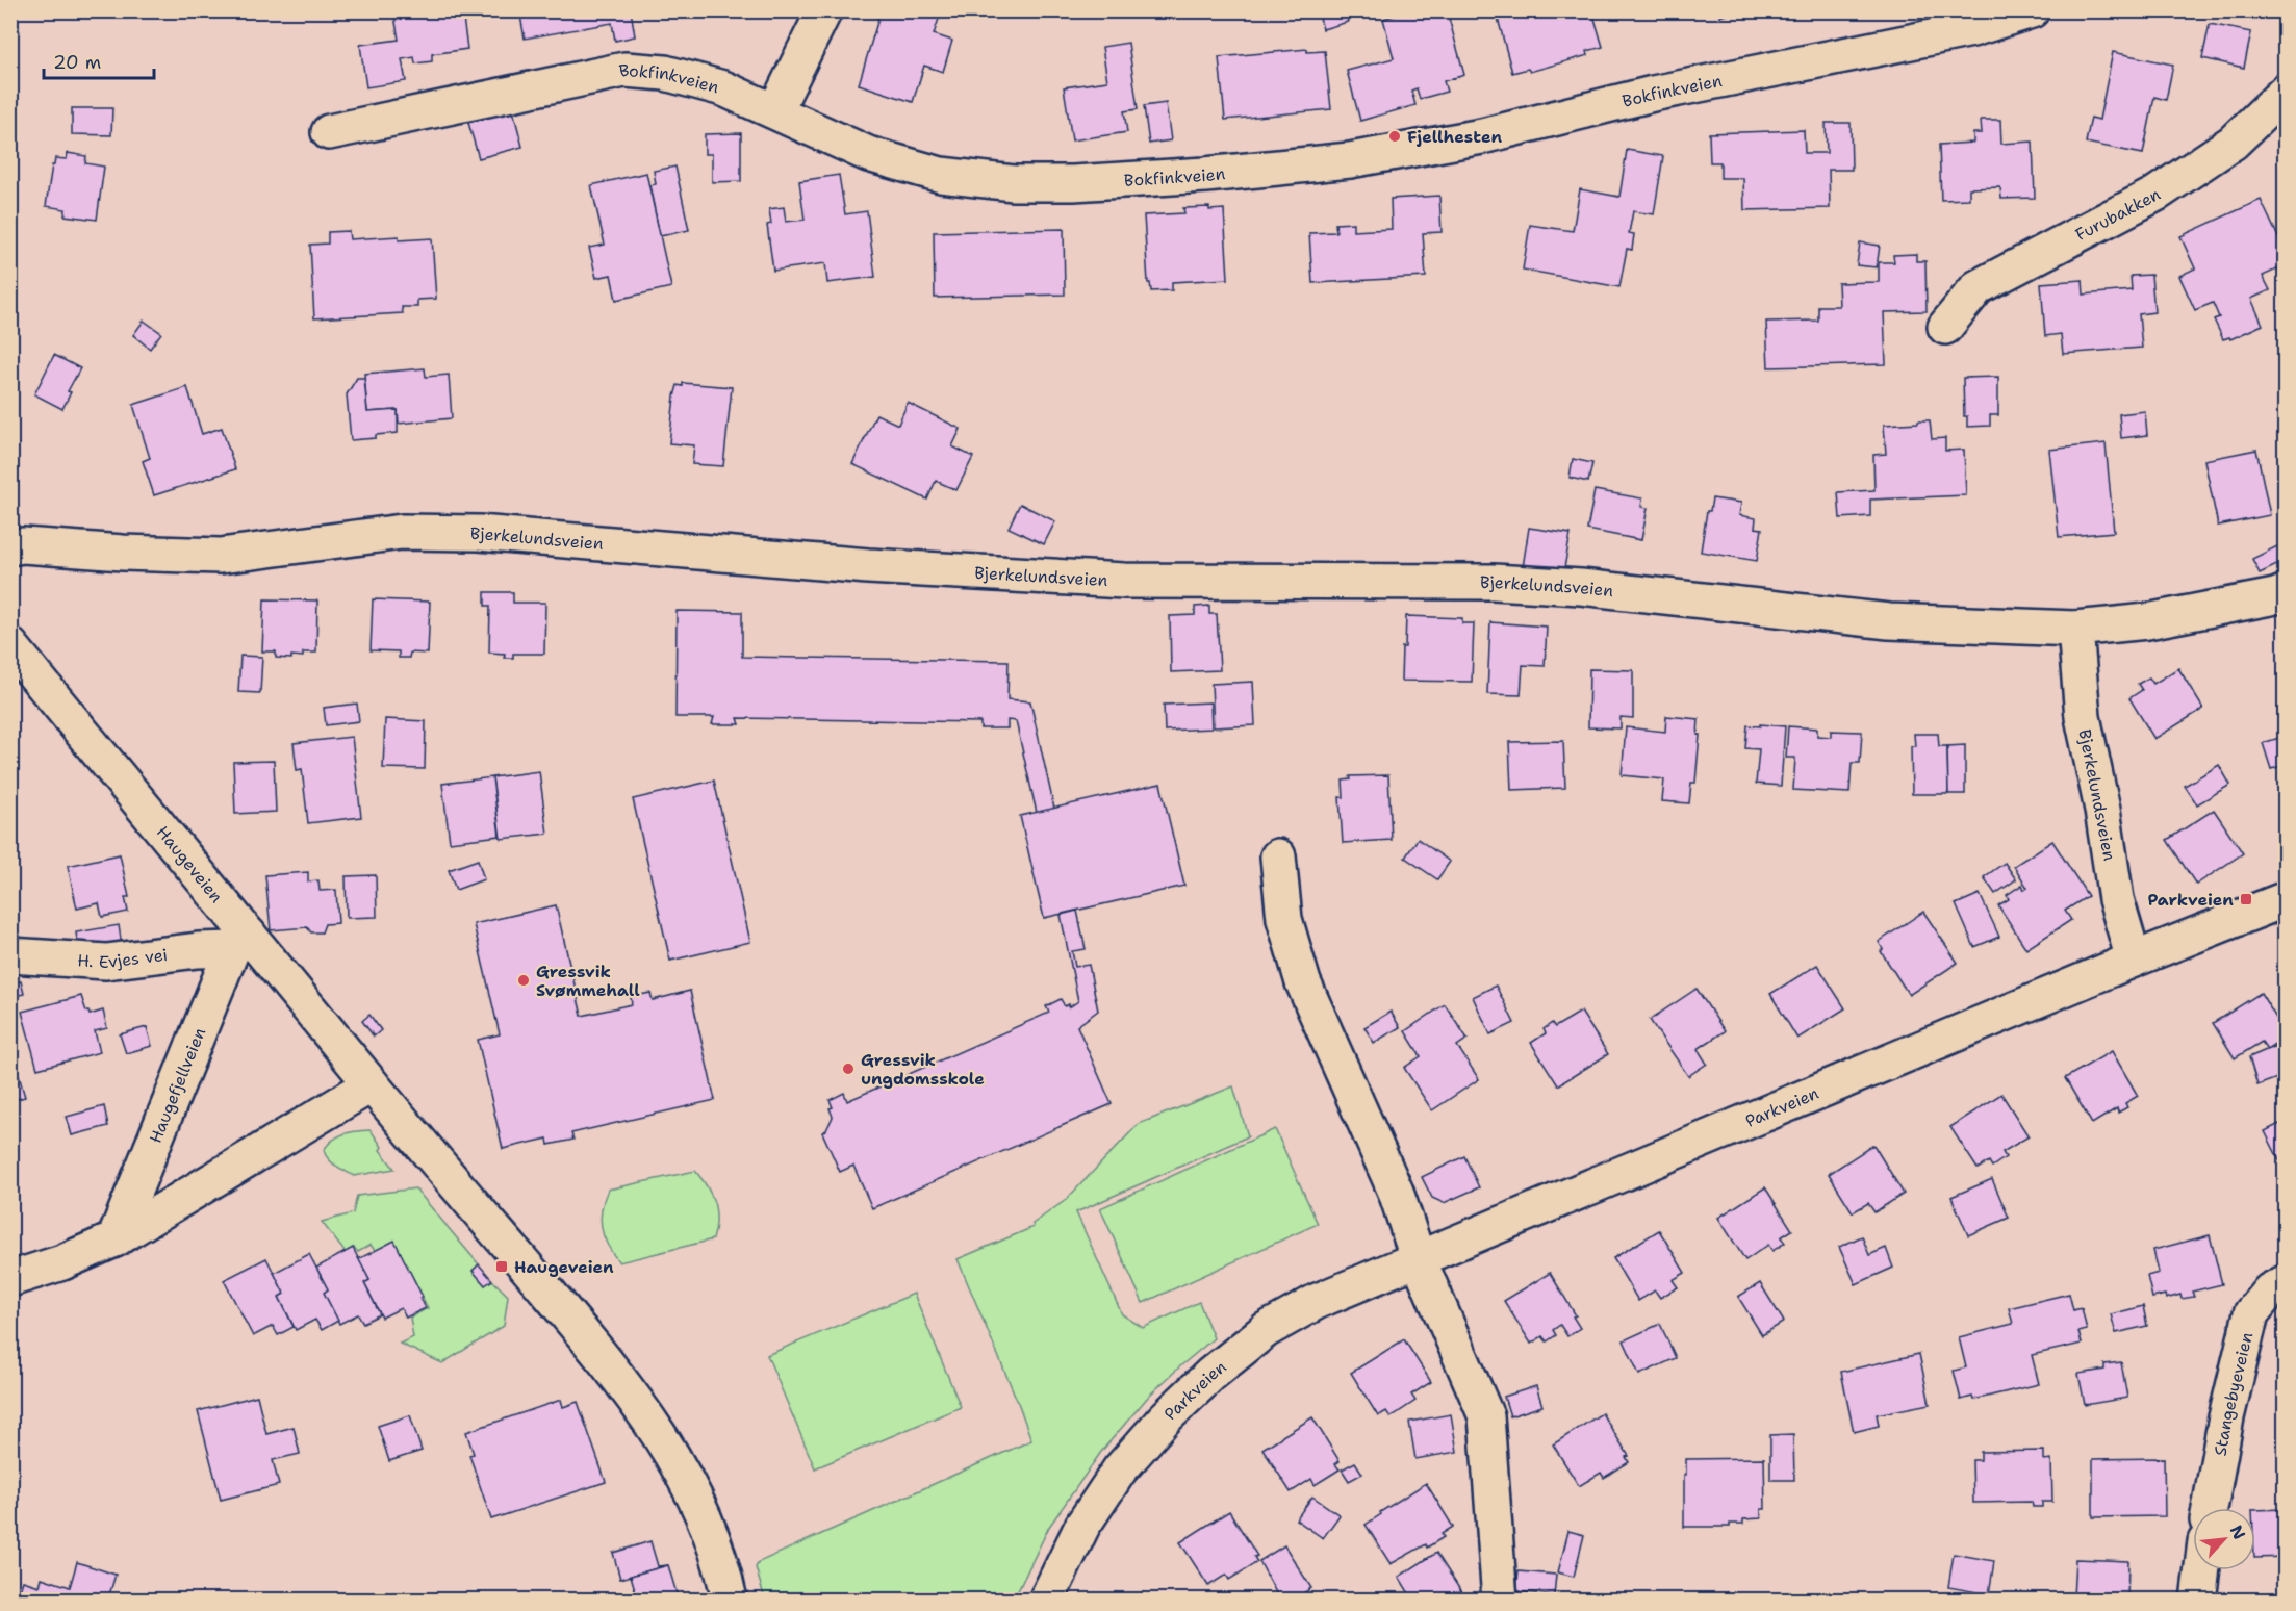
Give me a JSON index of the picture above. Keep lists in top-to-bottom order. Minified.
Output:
{"streets":{"street":["Bokfinkveien","Furubakken","Bjerkelundsveien","Haugeveien","H. Evjes vei","Haugefjellveien","Parkveien","Stangebyeveien"]},"crossings":[["Bjerkelundsveien","Parkveien"],["Haugeveien","H. Evjes vei"],["Haugeveien","Haugefjellveien"],["H. Evjes vei","Haugefjellveien"]],"places":{"other":["Fjellhesten","Gressvik Svømmehall","Gressvik ungdomsskole"],"transit":["Parkveien","Haugeveien"]},"scale_bar":"20 m","north":"top right"}
